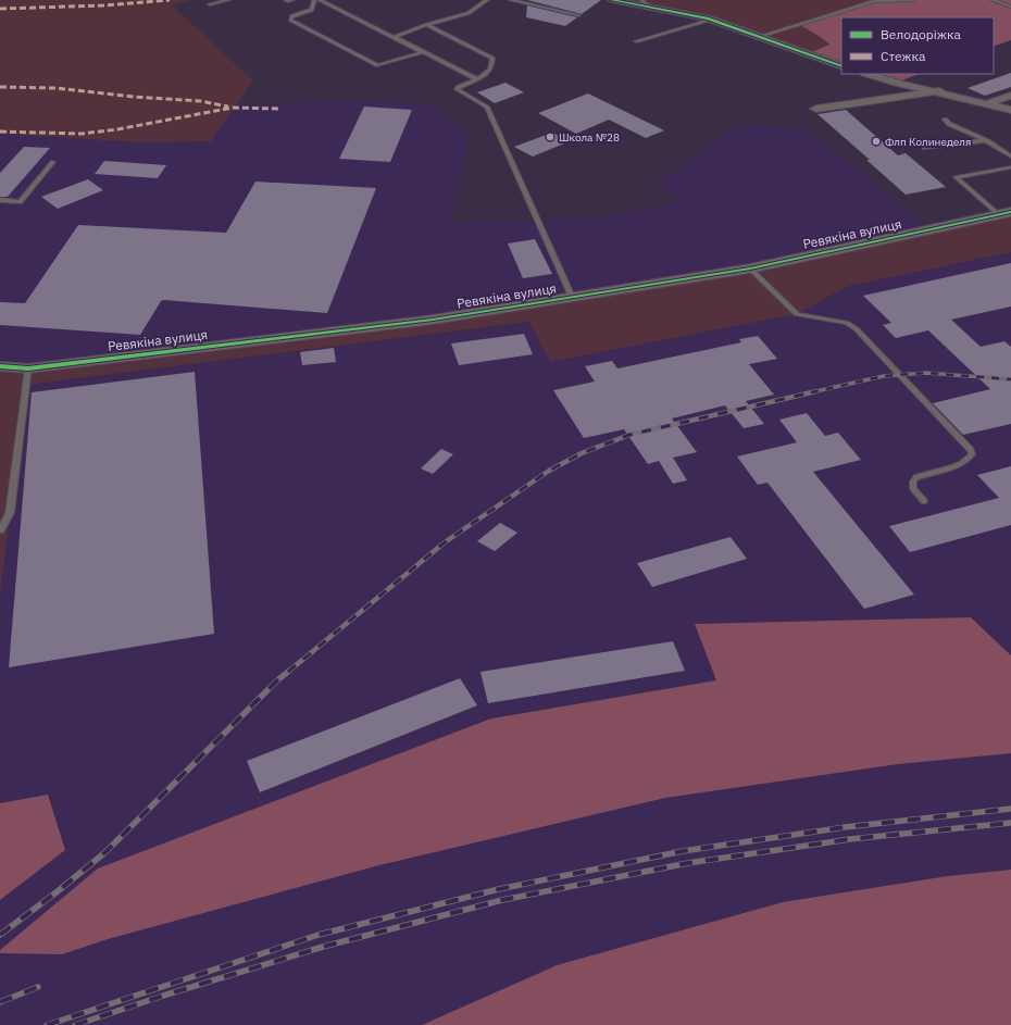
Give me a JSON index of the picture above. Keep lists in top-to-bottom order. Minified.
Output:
{"streets":{"street":["Ревякіна вулиця"]},"places":["Школа №28","Флп Колинеделя"],"legend":["Велодоріжка","Стежка"]}
